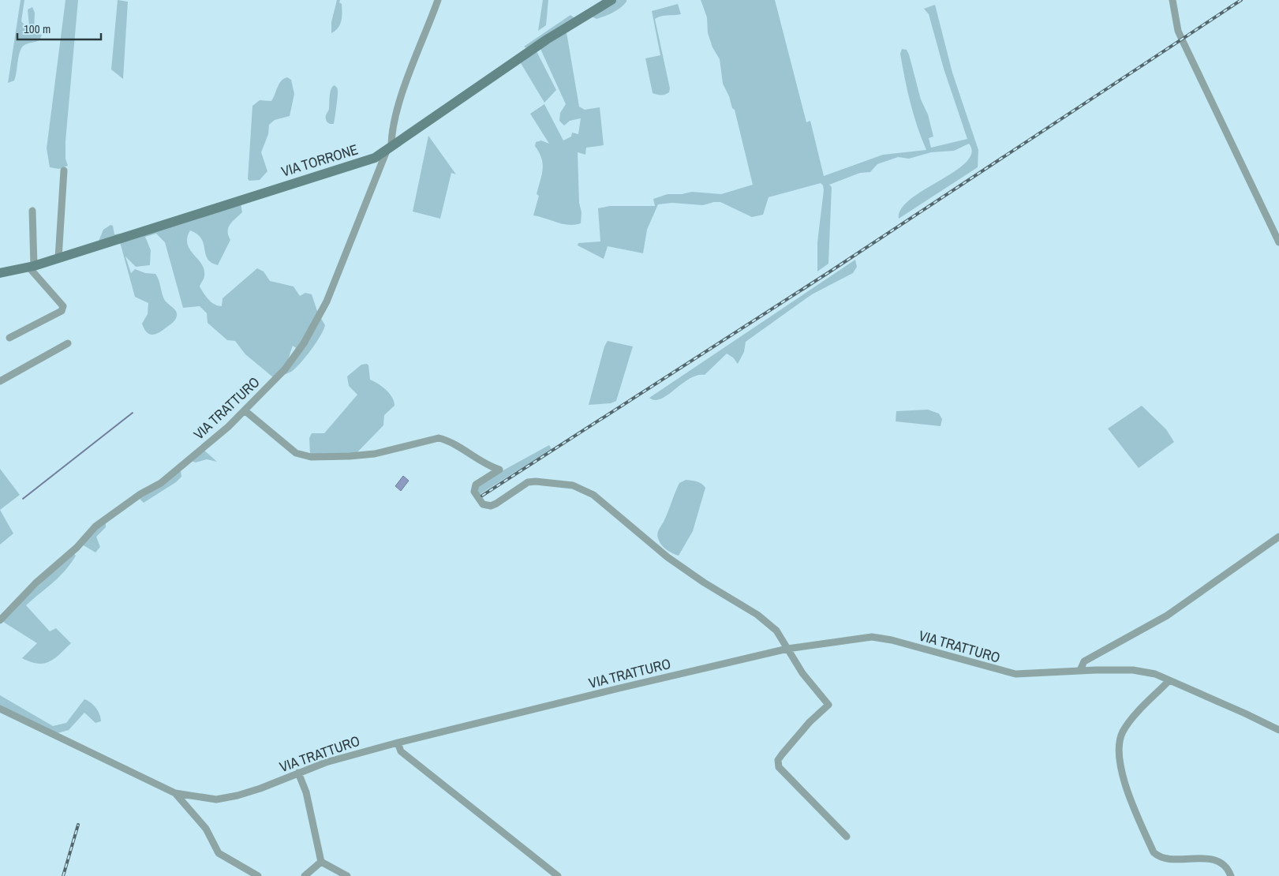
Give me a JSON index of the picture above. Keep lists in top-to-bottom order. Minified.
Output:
{"streets":{"main road":["VIA TORRONE"],"street":["VIA TRATTURO"]},"crossings":[["VIA TORRONE","VIA TRATTURO"]],"scale_bar":"100 m"}
